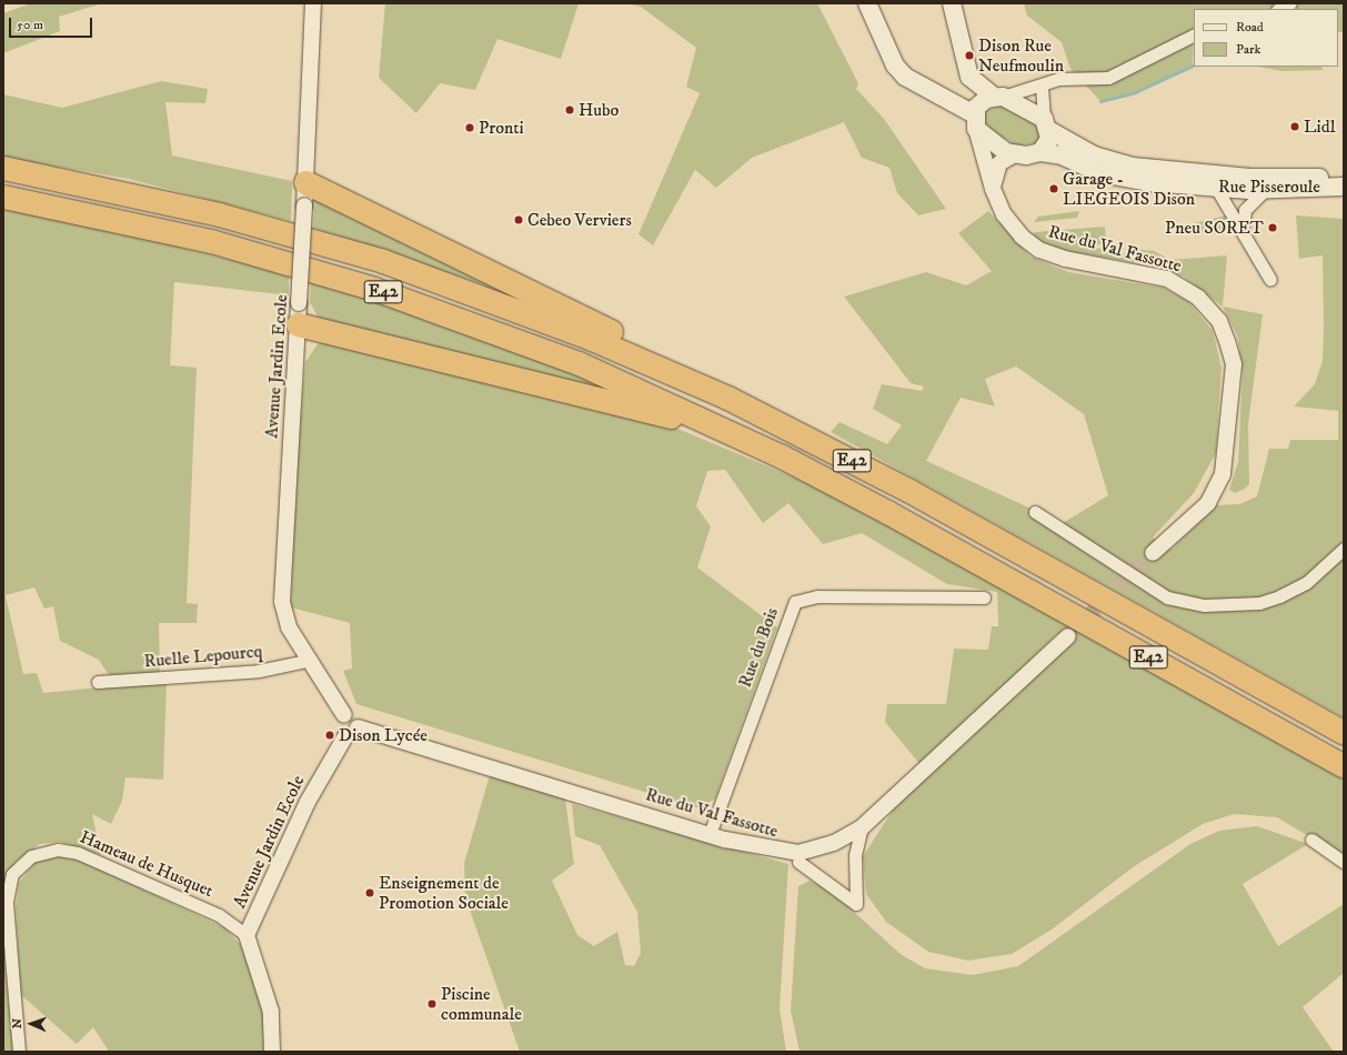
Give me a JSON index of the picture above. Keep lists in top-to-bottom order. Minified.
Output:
{"streets":{"highway":["E42"],"main road":["Rue Pisseroule"],"street":["Rue du Val Fassotte","Avenue Jardin Ecole","Rue du Bois","Ruelle Lepourcq","Hameau de Husquet"]},"crossings":[["Rue Pisseroule","Rue du Val Fassotte"],["Rue du Val Fassotte","Avenue Jardin Ecole"],["Rue du Val Fassotte","Rue du Bois"],["Avenue Jardin Ecole","Ruelle Lepourcq"],["Avenue Jardin Ecole","Hameau de Husquet"]],"places":["Dison Rue Neufmoulin","Hubo","Lidl","Pronti","Garage - LIEGEOIS Dison","Cebeo Verviers","Pneu SORET","Dison Lycée","Enseignement de Promotion Sociale","Piscine communale"],"legend":["Road","Park"],"scale_bar":"50 m","north":"left"}
